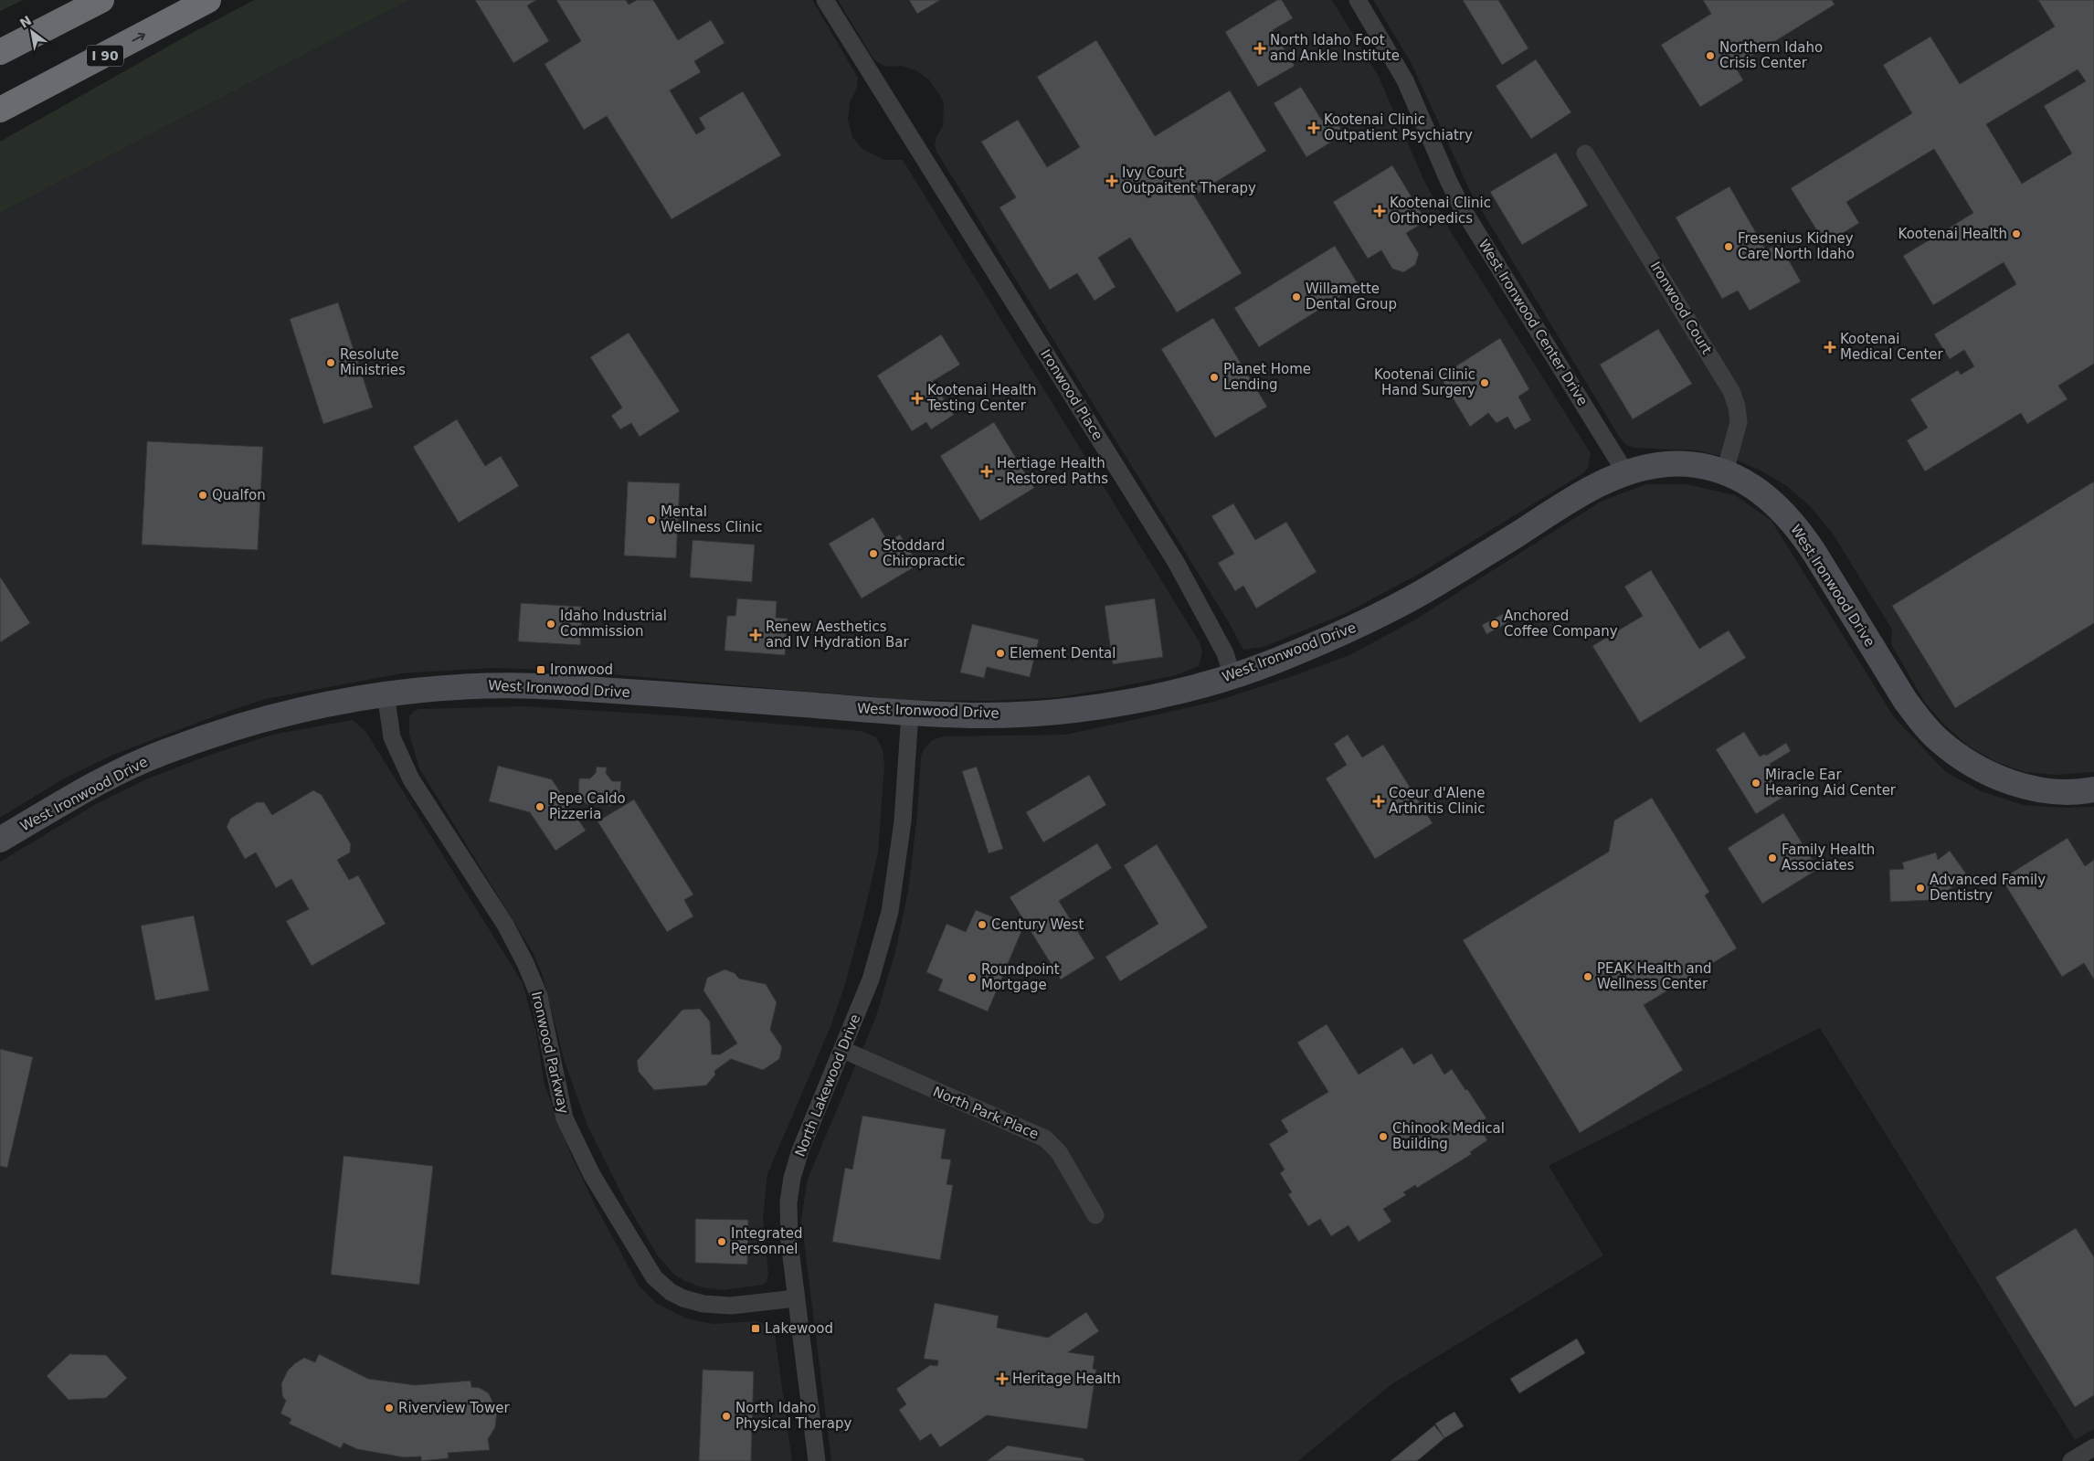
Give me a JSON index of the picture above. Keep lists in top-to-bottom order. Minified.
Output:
{"streets":{"highway":["I 90"],"street":["Ironwood Court","West Ironwood Center Drive","Ironwood Place","West Ironwood Drive","Ironwood Parkway","North Lakewood Drive","North Park Place"]},"crossings":[["Ironwood Court","West Ironwood Drive"],["West Ironwood Center Drive","West Ironwood Drive"],["Ironwood Place","West Ironwood Drive"],["West Ironwood Drive","Ironwood Parkway"],["West Ironwood Drive","North Lakewood Drive"],["Ironwood Parkway","North Lakewood Drive"],["North Lakewood Drive","North Park Place"]],"places":{"health":["North Idaho Foot and Ankle Institute","Kootenai Clinic Outpatient Psychiatry","Ivy Court Outpaitent Therapy","Kootenai Clinic Orthopedics","Kootenai Medical Center","Kootenai Health Testing Center","Hertiage Health - Restored Paths","Renew Aesthetics and IV Hydration Bar","Coeur d'Alene Arthritis Clinic","Heritage Health"],"other":["Northern Idaho Crisis Center","Kootenai Health","Fresenius Kidney Care North Idaho","Willamette Dental Group","Resolute Ministries","Planet Home Lending","Kootenai Clinic Hand Surgery","Qualfon","Mental Wellness Clinic","Stoddard Chiropractic","Idaho Industrial Commission","Anchored Coffee Company","Element Dental","Miracle Ear Hearing Aid Center","Pepe Caldo Pizzeria","Family Health Associates","Advanced Family Dentistry","Century West","PEAK Health and Wellness Center","Roundpoint Mortgage","Chinook Medical Building","Integrated Personnel","Riverview Tower","North Idaho Physical Therapy"],"transit":["Ironwood","Lakewood"]},"north":"top left"}
